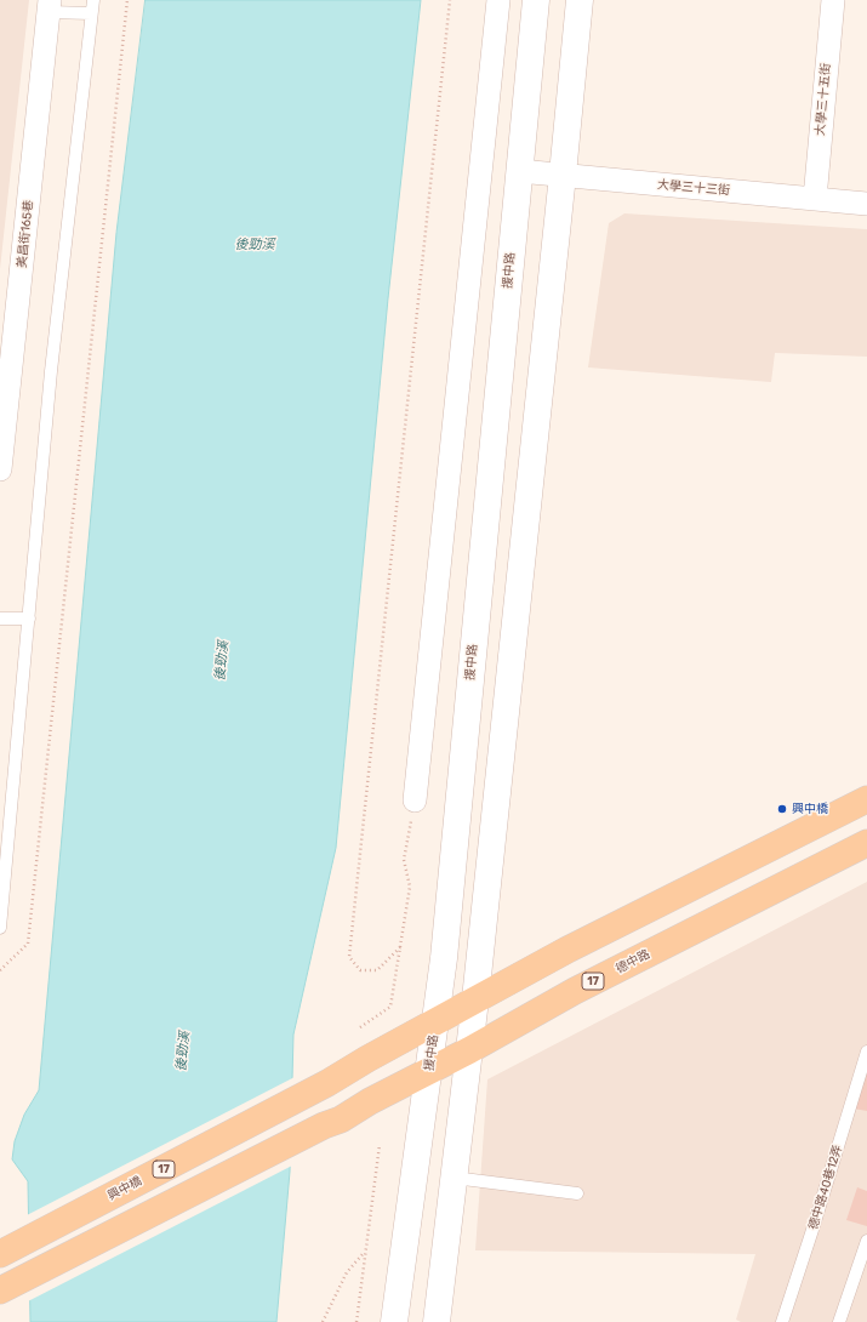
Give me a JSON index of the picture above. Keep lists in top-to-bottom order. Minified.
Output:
{"streets":{"main road":["德中路","17","興中橋"],"street":["大學三十五街","大學三十三街","美昌街165巷","援中路"],"lane":["德中路40巷12弄"]},"crossings":[["大學三十五街","大學三十三街"],["大學三十三街","援中路"],["援中路","德中路"],["援中路","17"],["援中路","興中橋"],["17","興中橋"]],"water":["後勁溪"],"places":["興中橋"]}
